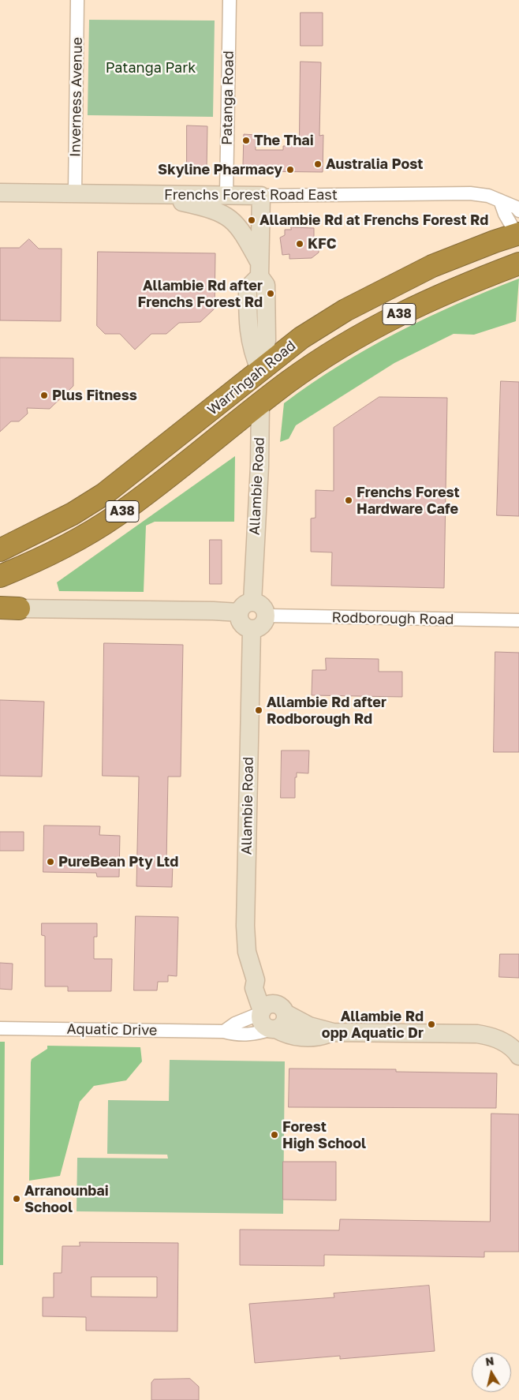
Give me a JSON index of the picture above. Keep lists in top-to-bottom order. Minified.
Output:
{"streets":{"highway":["A38","Warringah Road","Allambie Road"],"main road":["Frenchs Forest Road East"],"street":["Inverness Avenue","Patanga Road","Rodborough Road","Aquatic Drive"]},"crossings":[["Inverness Avenue","Frenchs Forest Road East"],["Patanga Road","Frenchs Forest Road East"],["Frenchs Forest Road East","Allambie Road"],["Warringah Road","Allambie Road"],["Allambie Road","Rodborough Road"],["Allambie Road","Aquatic Drive"]],"parks":["Patanga Park"],"places":["The Thai","Australia Post","Skyline Pharmacy","Allambie Rd at Frenchs Forest Rd","KFC","Allambie Rd after Frenchs Forest Rd","Plus Fitness","Frenchs Forest Hardware Cafe","Allambie Rd after Rodborough Rd","PureBean Pty Ltd","Allambie Rd opp Aquatic Dr","Forest High School","Arranounbai School"],"north":"top"}
